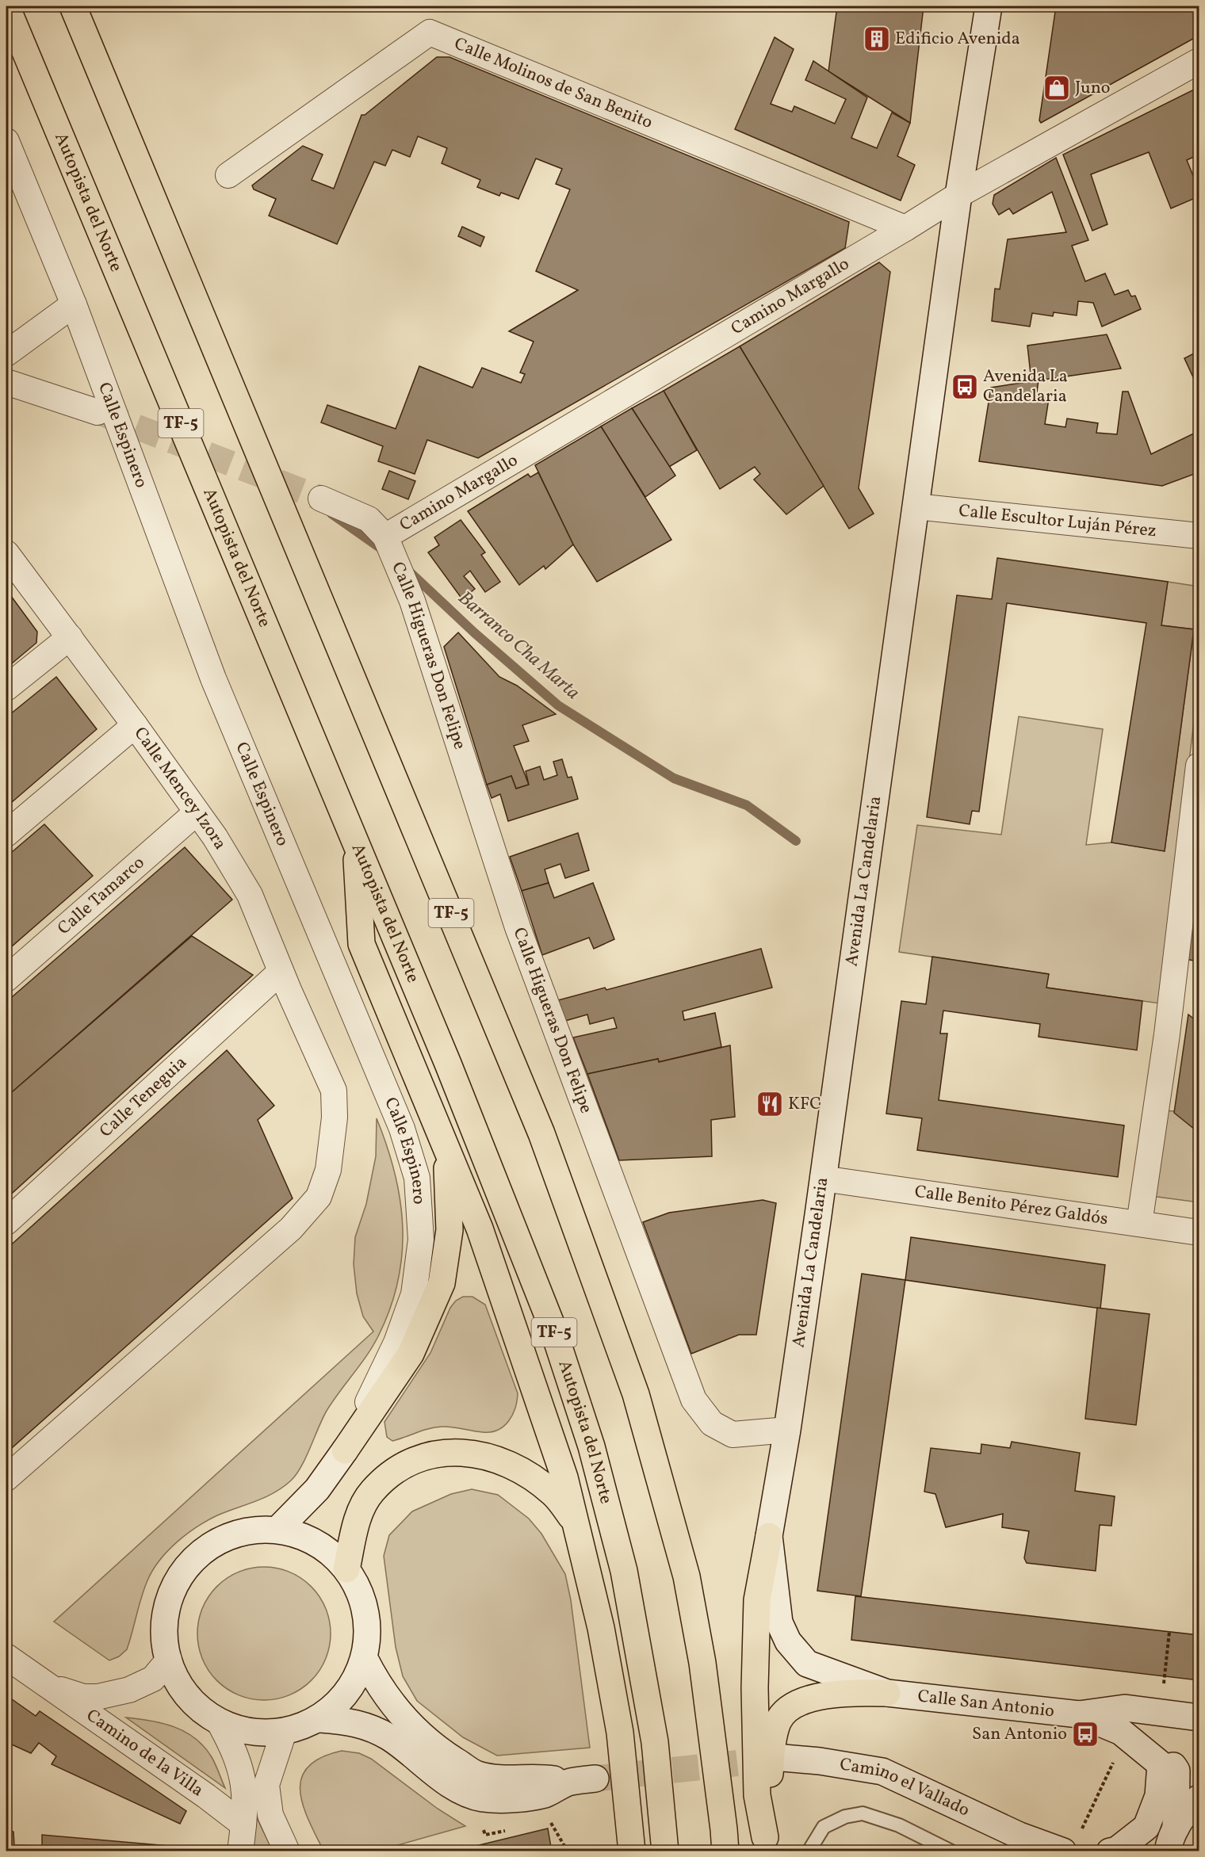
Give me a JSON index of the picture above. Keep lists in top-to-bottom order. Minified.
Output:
{"streets":{"highway":["Autopista del Norte","TF-5"],"street":["Calle Molinos de San Benito","Camino Margallo","Calle Espinero","Calle Escultor Luján Pérez","Calle Higueras Don Felipe","Calle Mencey Izora","Avenida La Candelaria","Calle Tamarco","Calle Teneguia","Calle Benito Pérez Galdós","Calle San Antonio","Camino de la Villa","Camino el Vallado"]},"crossings":[["Calle Molinos de San Benito","Camino Margallo"],["Camino Margallo","Calle Higueras Don Felipe"],["Camino Margallo","Avenida La Candelaria"],["Calle Escultor Luján Pérez","Avenida La Candelaria"],["Calle Higueras Don Felipe","Avenida La Candelaria"],["Calle Mencey Izora","Calle Tamarco"],["Calle Mencey Izora","Calle Teneguia"],["Avenida La Candelaria","Calle Benito Pérez Galdós"],["Avenida La Candelaria","Calle San Antonio"]],"water":["Barranco Cha Marta"],"places":{"building":["Edificio Avenida"],"shop":["Juno"],"bus stop":["Avenida La Candelaria","San Antonio"],"restaurant":["KFC"]}}
